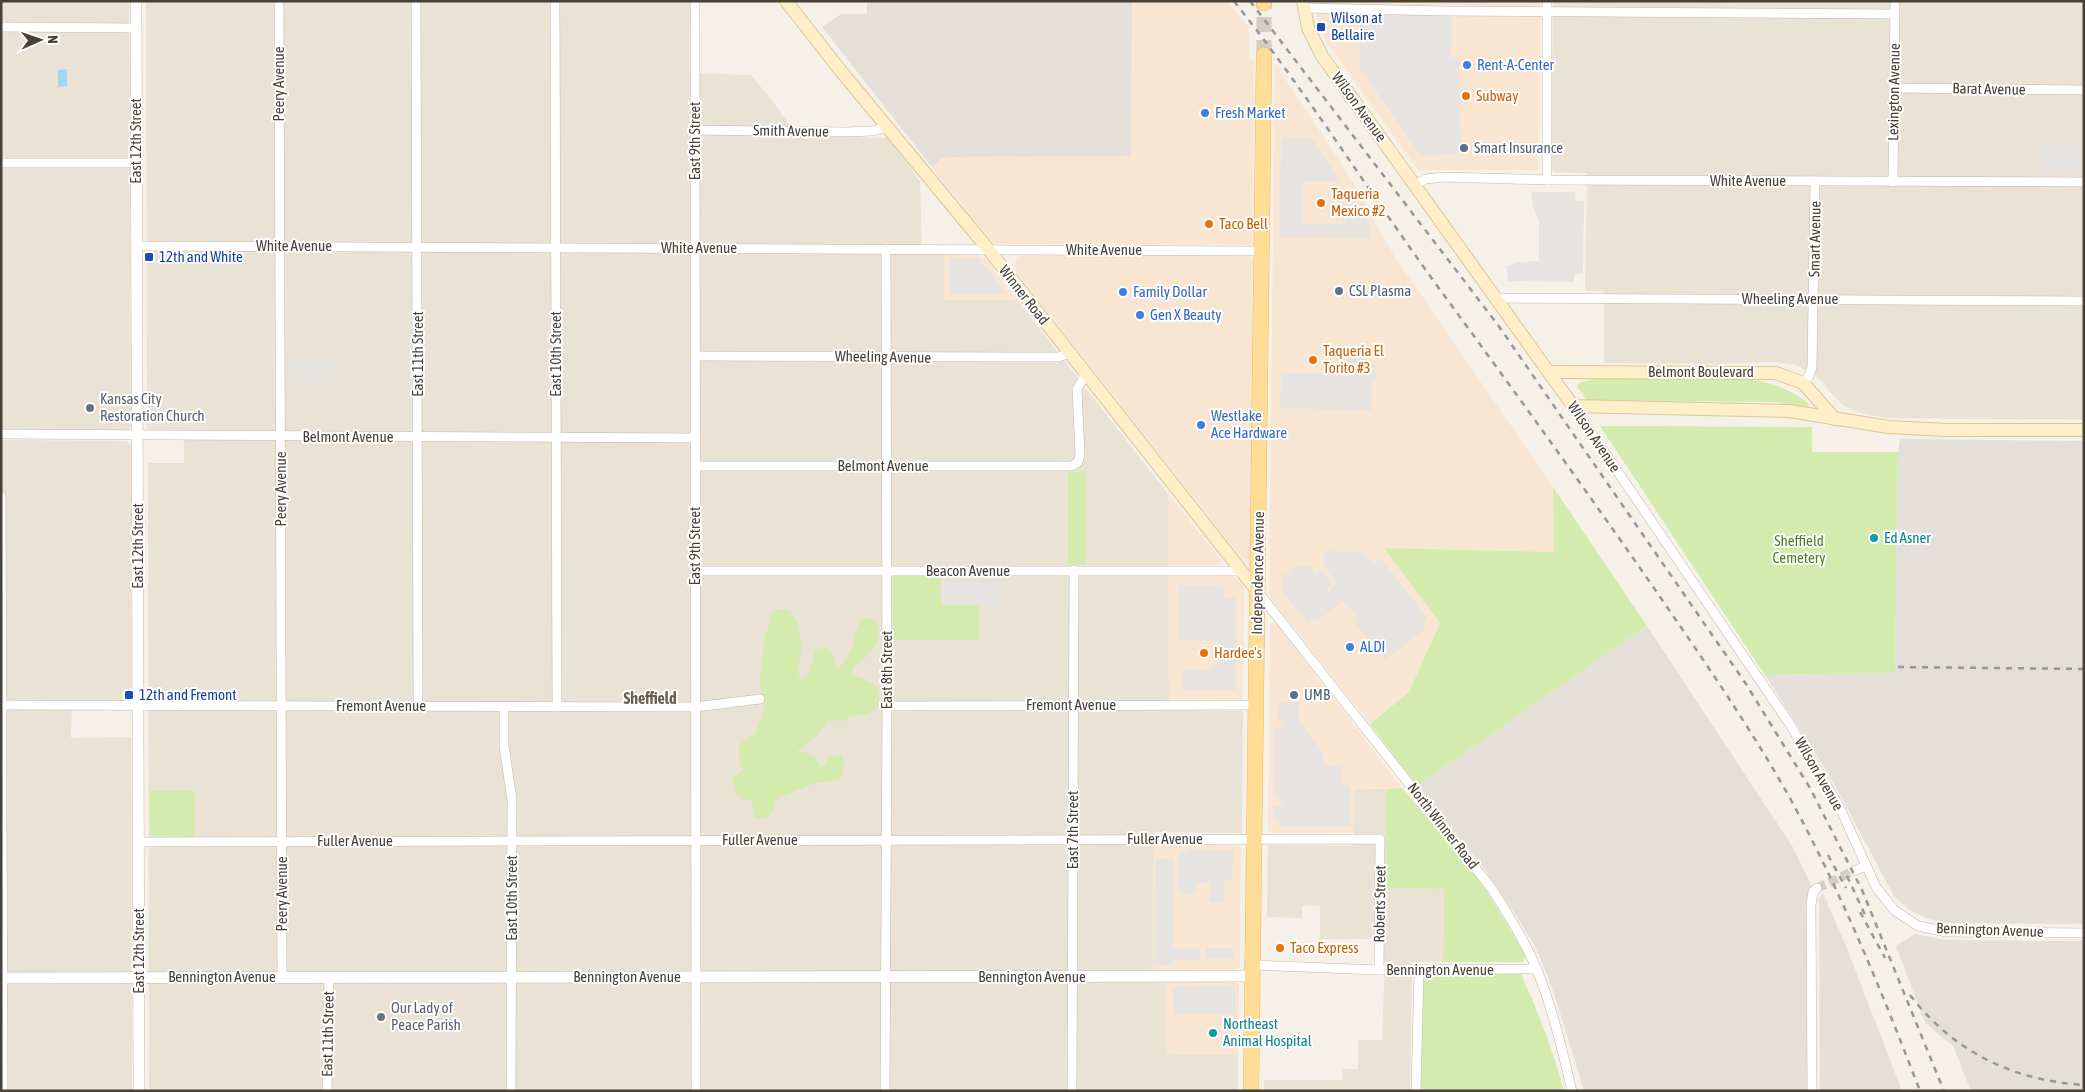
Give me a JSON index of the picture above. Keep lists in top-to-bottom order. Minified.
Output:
{"streets":{"main road":["Wilson Avenue","Winner Road","Belmont Boulevard","Independence Avenue"],"street":["Peery Avenue","Barat Avenue","Lexington Avenue","Smith Avenue","East 12th Street","East 9th Street","White Avenue","Smart Avenue","Wheeling Avenue","East 11th Street","East 10th Street","Belmont Avenue","Beacon Avenue","East 8th Street","Fremont Avenue","North Winner Road","East 7th Street","Fuller Avenue","Roberts Street","Bennington Avenue"]},"crossings":[["Peery Avenue","White Avenue"],["Peery Avenue","Belmont Avenue"],["Peery Avenue","Fremont Avenue"],["Peery Avenue","Fuller Avenue"],["Peery Avenue","Bennington Avenue"],["Barat Avenue","Lexington Avenue"],["Lexington Avenue","White Avenue"],["Wilson Avenue","White Avenue"],["Wilson Avenue","Wheeling Avenue"],["Wilson Avenue","Belmont Boulevard"],["Wilson Avenue","Bennington Avenue"],["Smith Avenue","East 9th Street"],["Smith Avenue","Winner Road"],["East 12th Street","White Avenue"],["East 12th Street","Belmont Avenue"],["East 12th Street","Fremont Avenue"],["East 12th Street","Fuller Avenue"],["East 12th Street","Bennington Avenue"],["East 9th Street","White Avenue"],["East 9th Street","Wheeling Avenue"],["East 9th Street","Belmont Avenue"],["East 9th Street","Beacon Avenue"],["East 9th Street","Fremont Avenue"],["East 9th Street","Fuller Avenue"],["East 9th Street","Bennington Avenue"],["White Avenue","Smart Avenue"],["White Avenue","Winner Road"],["White Avenue","East 11th Street"],["White Avenue","East 10th Street"],["White Avenue","Independence Avenue"],["White Avenue","East 8th Street"],["Smart Avenue","Wheeling Avenue"],["Smart Avenue","Belmont Boulevard"],["Winner Road","Wheeling Avenue"],["Winner Road","Belmont Avenue"],["Winner Road","Beacon Avenue"],["Winner Road","Independence Avenue"],["Winner Road","North Winner Road"],["Wheeling Avenue","East 8th Street"],["East 11th Street","Belmont Avenue"],["East 11th Street","Fremont Avenue"],["East 11th Street","Bennington Avenue"],["East 10th Street","Belmont Avenue"],["East 10th Street","Fremont Avenue"],["East 10th Street","Fuller Avenue"],["East 10th Street","Bennington Avenue"],["Belmont Avenue","East 8th Street"],["Beacon Avenue","East 8th Street"],["Beacon Avenue","East 7th Street"],["Independence Avenue","Fremont Avenue"],["Independence Avenue","North Winner Road"],["Independence Avenue","Fuller Avenue"],["Independence Avenue","Bennington Avenue"],["East 8th Street","Fremont Avenue"],["East 8th Street","Fuller Avenue"],["East 8th Street","Bennington Avenue"],["Fremont Avenue","East 7th Street"],["North Winner Road","Bennington Avenue"],["East 7th Street","Fuller Avenue"],["East 7th Street","Bennington Avenue"],["Fuller Avenue","Roberts Street"],["Roberts Street","Bennington Avenue"]],"districts":["Sheffield"],"parks":["Sheffield Cemetery"],"places":{"transit":["Wilson at Bellaire","12th and White","12th and Fremont"],"other":["Rent-A-Center","Subway","Fresh Market","Smart Insurance","Taqueria Mexico #2","Taco Bell","CSL Plasma","Family Dollar","Gen X Beauty","Taqueria El Torito #3","Kansas City Restoration Church","Westlake Ace Hardware","Ed Asner","ALDI","Hardee's","UMB","Taco Express","Our Lady of Peace Parish","Northeast Animal Hospital"]},"north":"right"}
